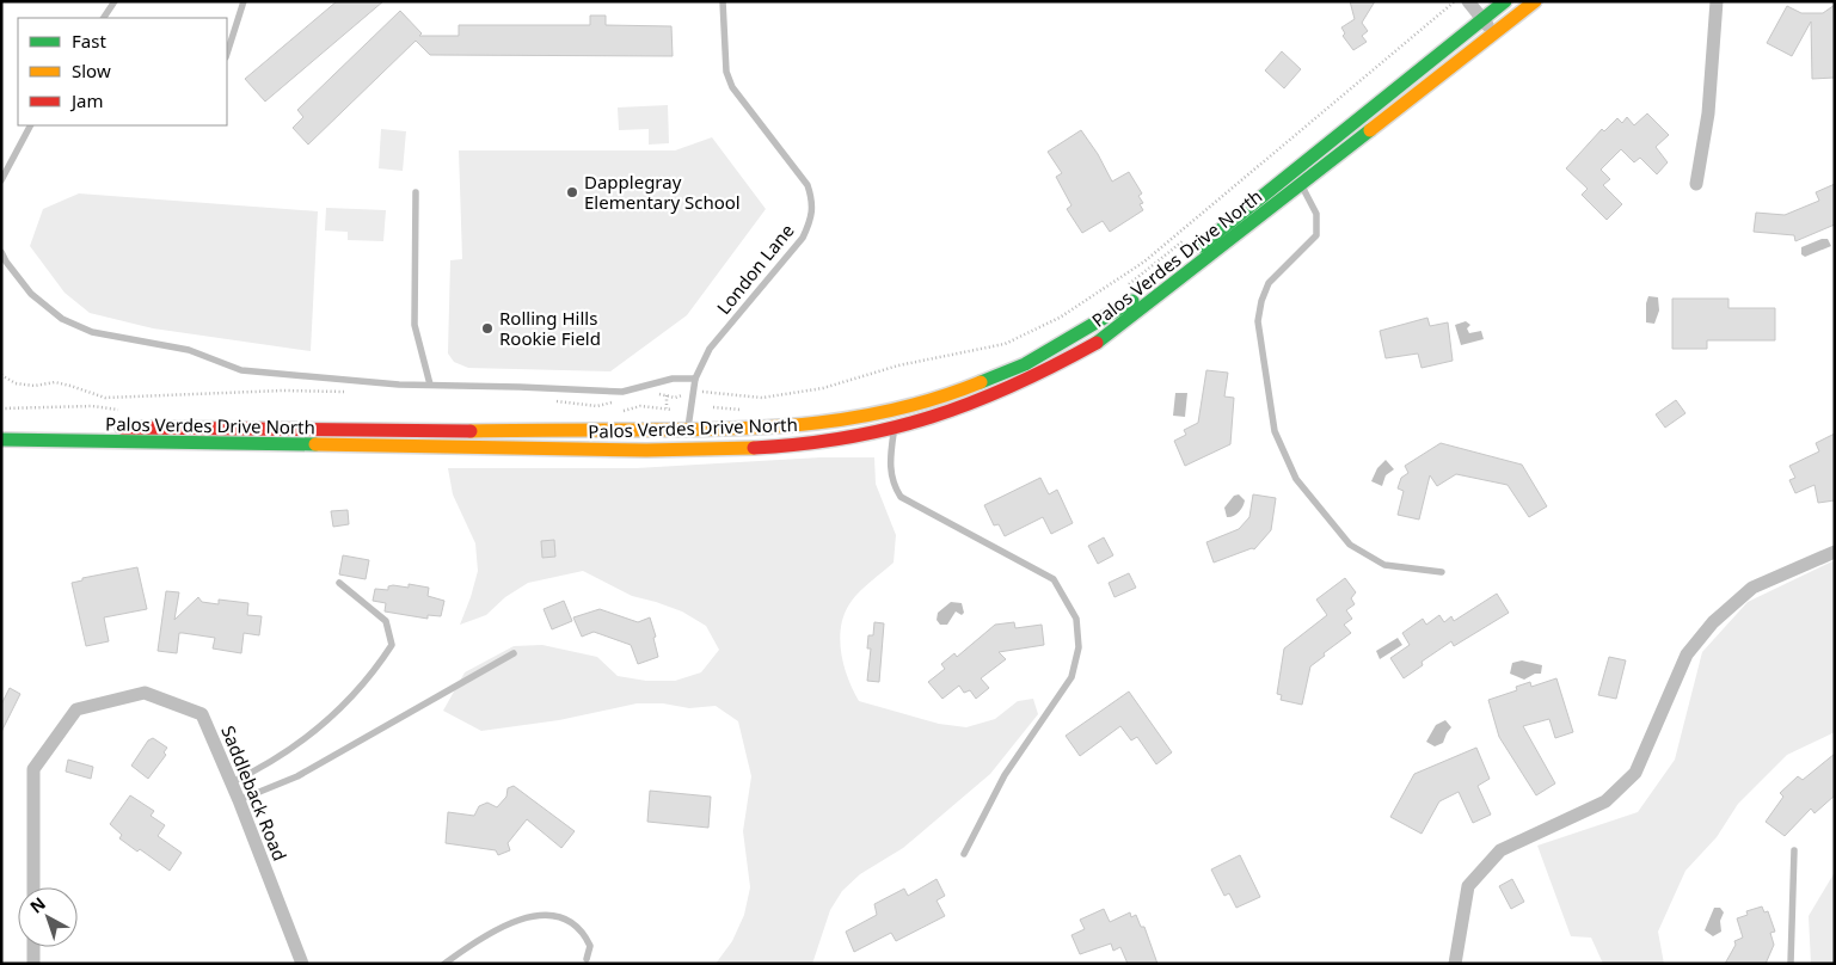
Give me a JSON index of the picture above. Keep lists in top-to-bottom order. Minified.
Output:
{"streets":{"main road":["Palos Verdes Drive North"],"street":["Saddleback Road"],"lane":["London Lane"]},"crossings":[["Palos Verdes Drive North","London Lane"]],"places":["Dapplegray Elementary School","Rolling Hills Rookie Field"],"legend":["Fast","Slow","Jam"],"north":"top left"}
